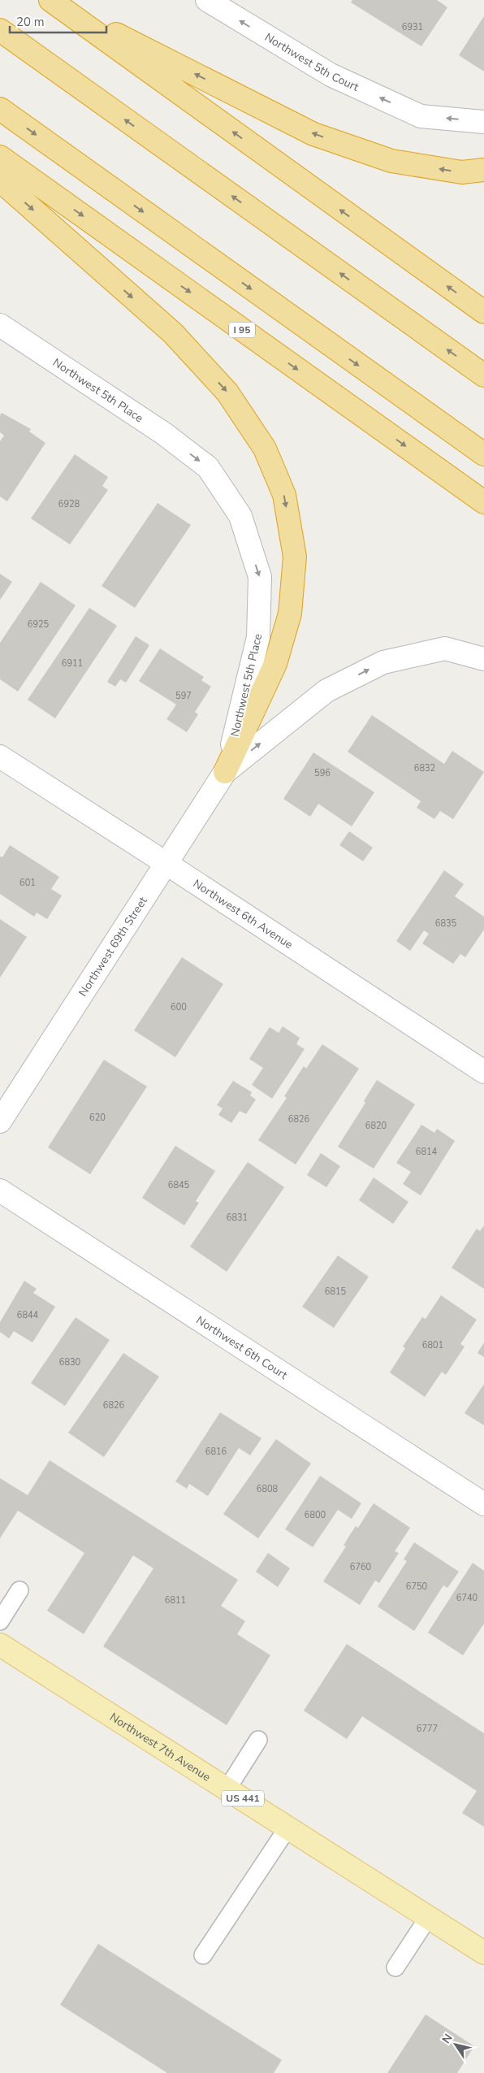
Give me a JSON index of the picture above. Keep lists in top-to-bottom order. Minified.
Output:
{"streets":{"highway":["I 95"],"main road":["Northwest 7th Avenue","US 441"],"street":["Northwest 5th Court","Northwest 5th Place","Northwest 6th Avenue","Northwest 69th Street","Northwest 6th Court"]},"crossings":[["Northwest 5th Place","Northwest 69th Street"],["Northwest 6th Avenue","Northwest 69th Street"]],"one_way":["Northwest 5th Court"],"house_numbers":["6931","6928","6925","6911","597","6832","596","601","6835","600","620","6826","6820","6814","6845","6831","6815","6844","6801","6830","6826","6816","6808","6800","6760","6750","6740","6811","6777"],"scale_bar":"20 m","north":"top left"}
